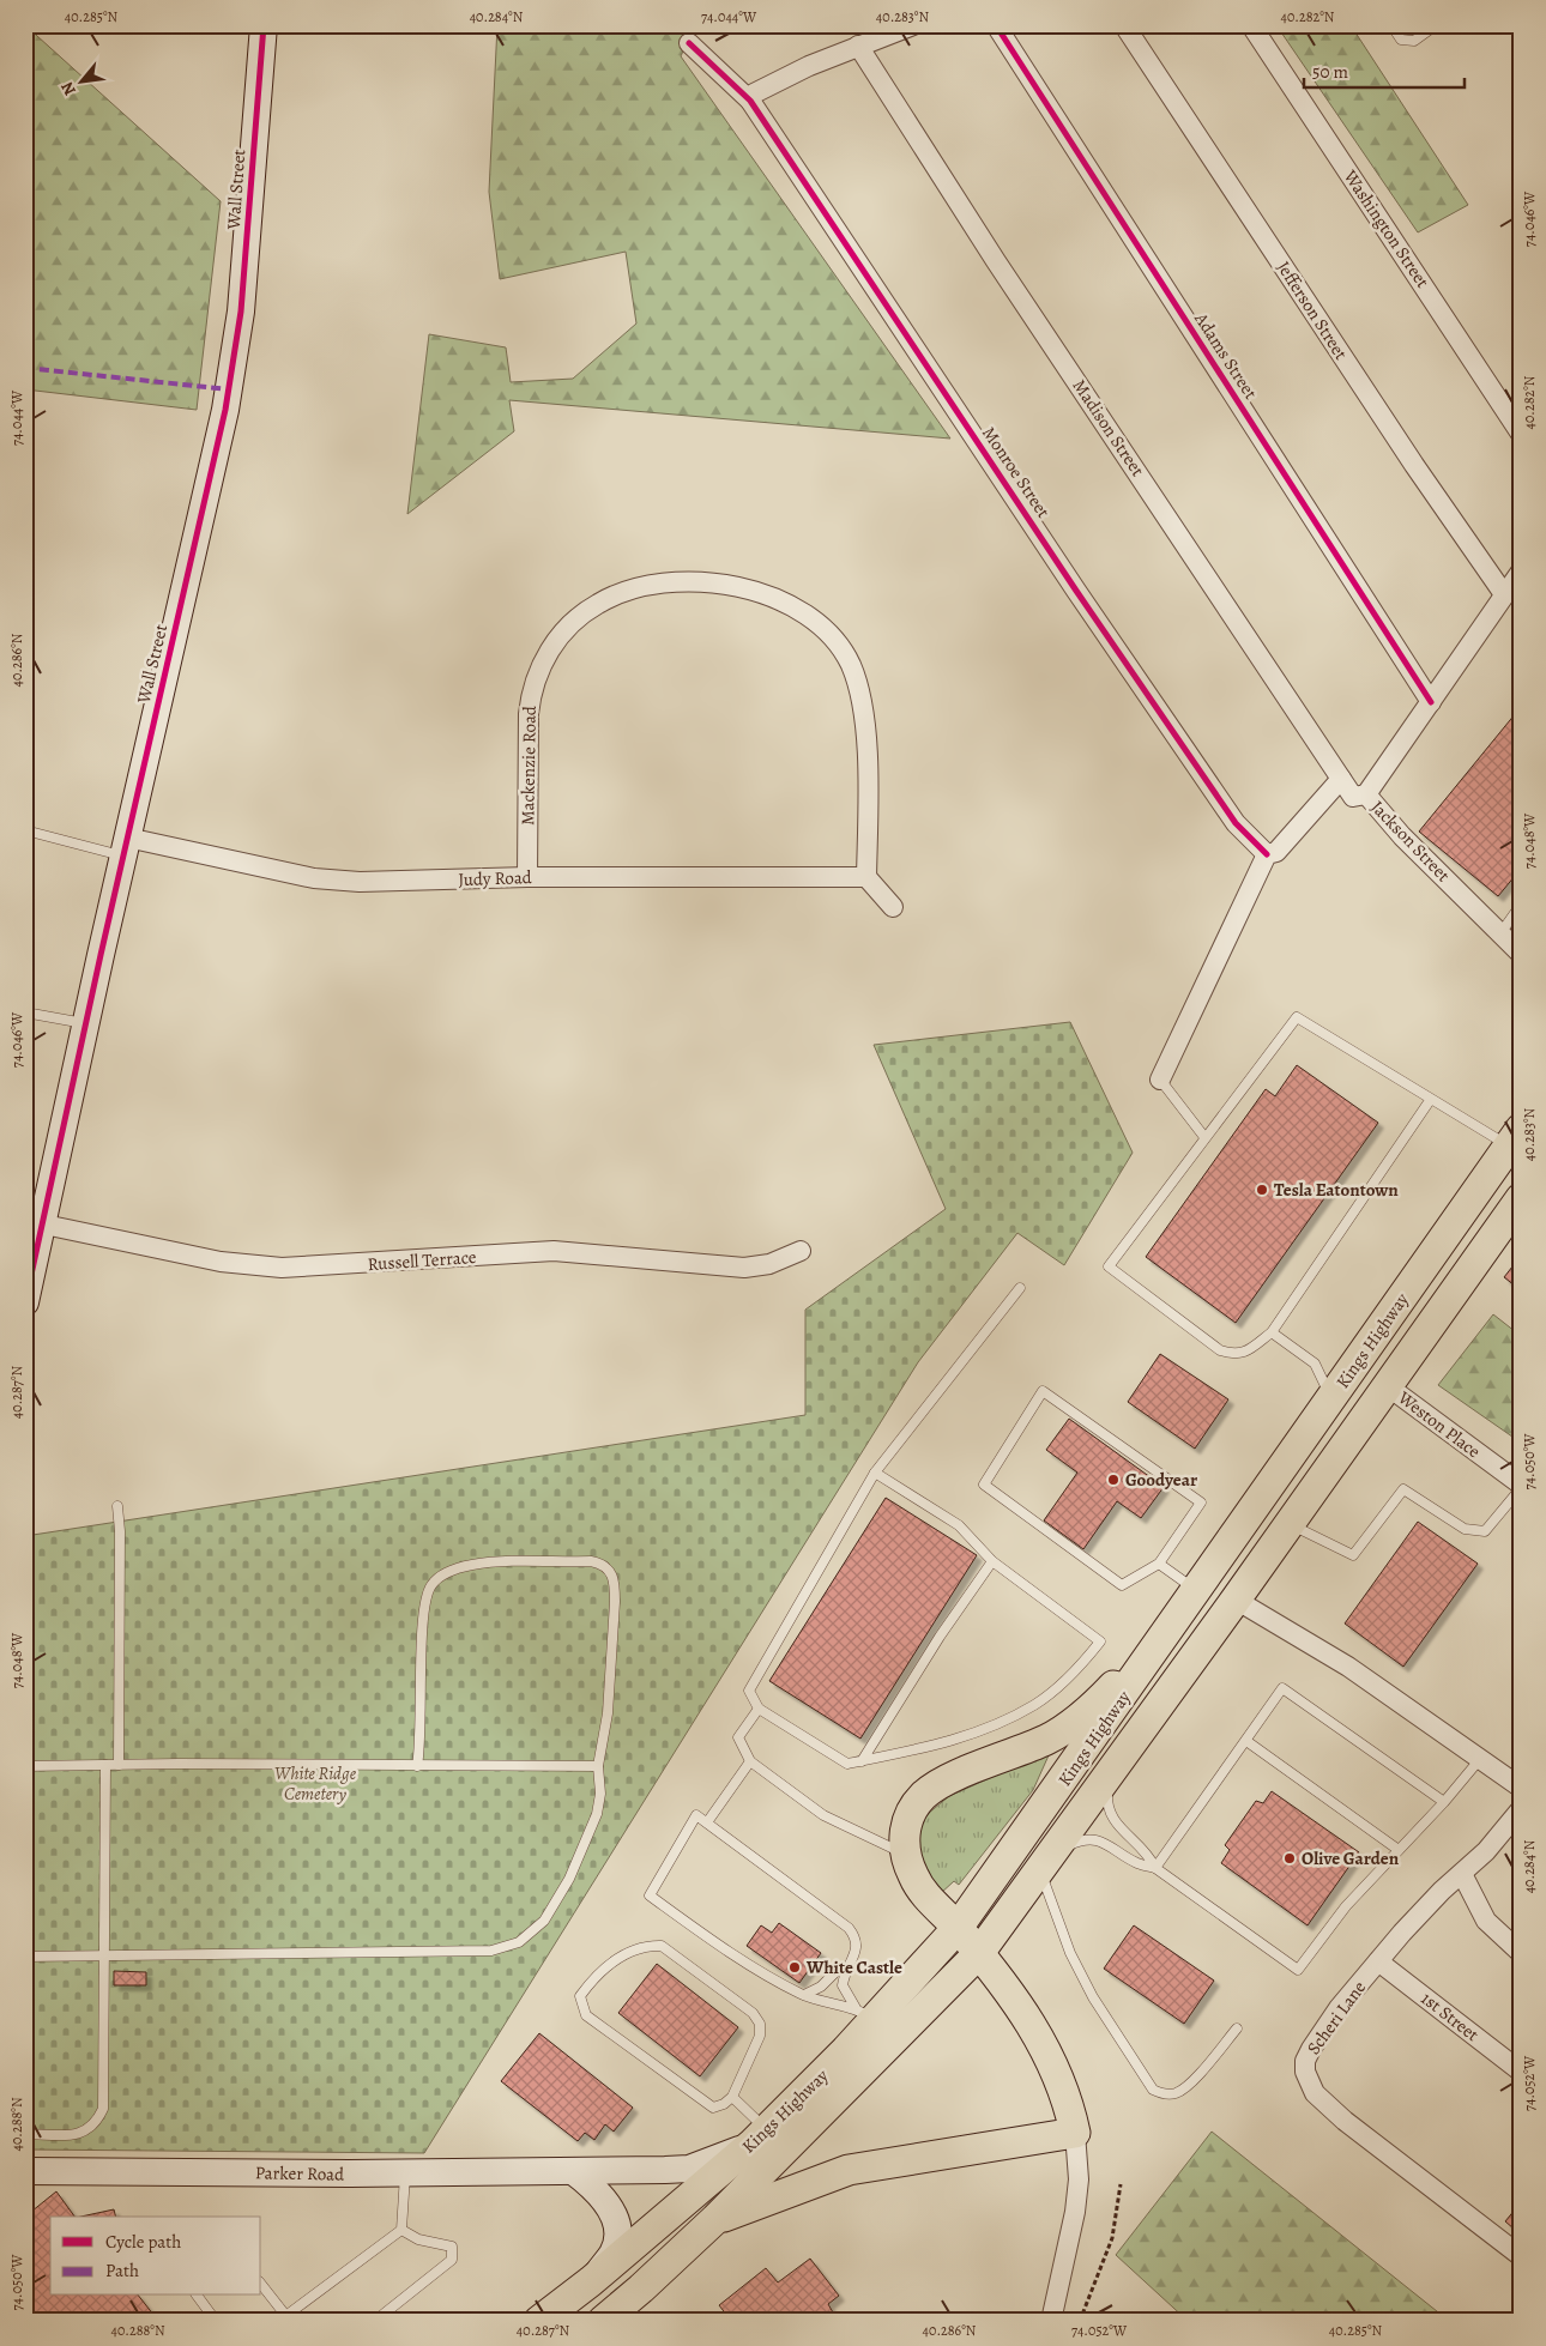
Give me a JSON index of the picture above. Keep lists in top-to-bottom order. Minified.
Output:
{"streets":{"main road":["Kings Highway"],"street":["Wall Street","Washington Street","Jefferson Street","Adams Street","Madison Street","Monroe Street","Mackenzie Road","Jackson Street","Judy Road","Russell Terrace","Weston Place","1st Street","Scheri Lane","Parker Road"]},"crossings":[["Wall Street","Judy Road"],["Wall Street","Russell Terrace"],["Jefferson Street","Jackson Street"],["Adams Street","Jackson Street"],["Madison Street","Jackson Street"],["Mackenzie Road","Judy Road"],["Kings Highway","Weston Place"],["Kings Highway","Parker Road"],["1st Street","Scheri Lane"]],"parks":["White Ridge Cemetery"],"places":["Tesla Eatontown","Goodyear","Olive Garden","White Castle"],"legend":["Cycle path","Path"],"scale_bar":"50 m","north":"bottom left","coordinates":["40.285°N","40.284°N","74.044°W","40.283°N","40.282°N","74.046°W","40.286°N","74.048°W","40.287°N","74.050°W","74.052°W","40.288°N"]}
